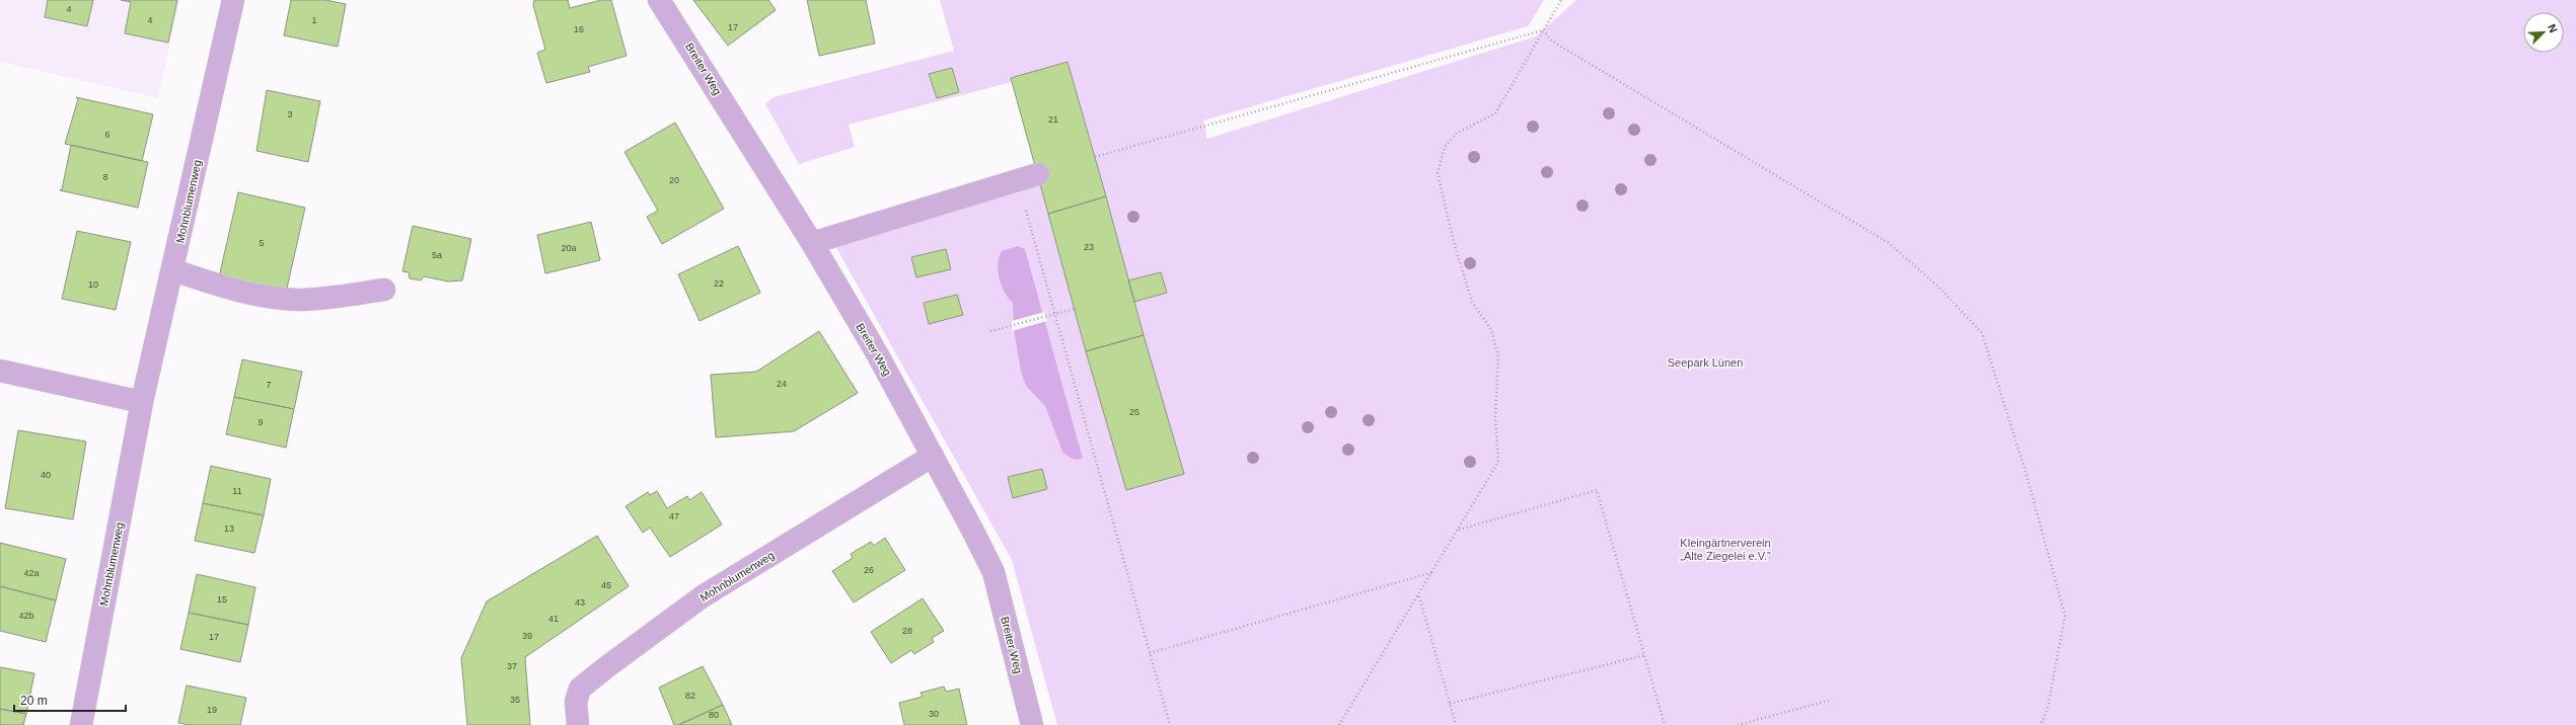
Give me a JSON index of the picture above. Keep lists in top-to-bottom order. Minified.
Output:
{"streets":{"street":["Breiter Weg","Mohnblumenweg"]},"crossings":[["Breiter Weg","Mohnblumenweg"]],"parks":["Seepark Lünen","Kleingärtnerverein „Alte Ziegelei e.V.”"],"house_numbers":["4","4","1","17","16","3","21","6","8","20","5","23","20a","5a","22","10","24","7","25","9","40","11","47","13","26","42a","45","15","43","42b","41","28","39","17","37","82","35","19","30","80"],"scale_bar":"20 m","north":"top right"}
